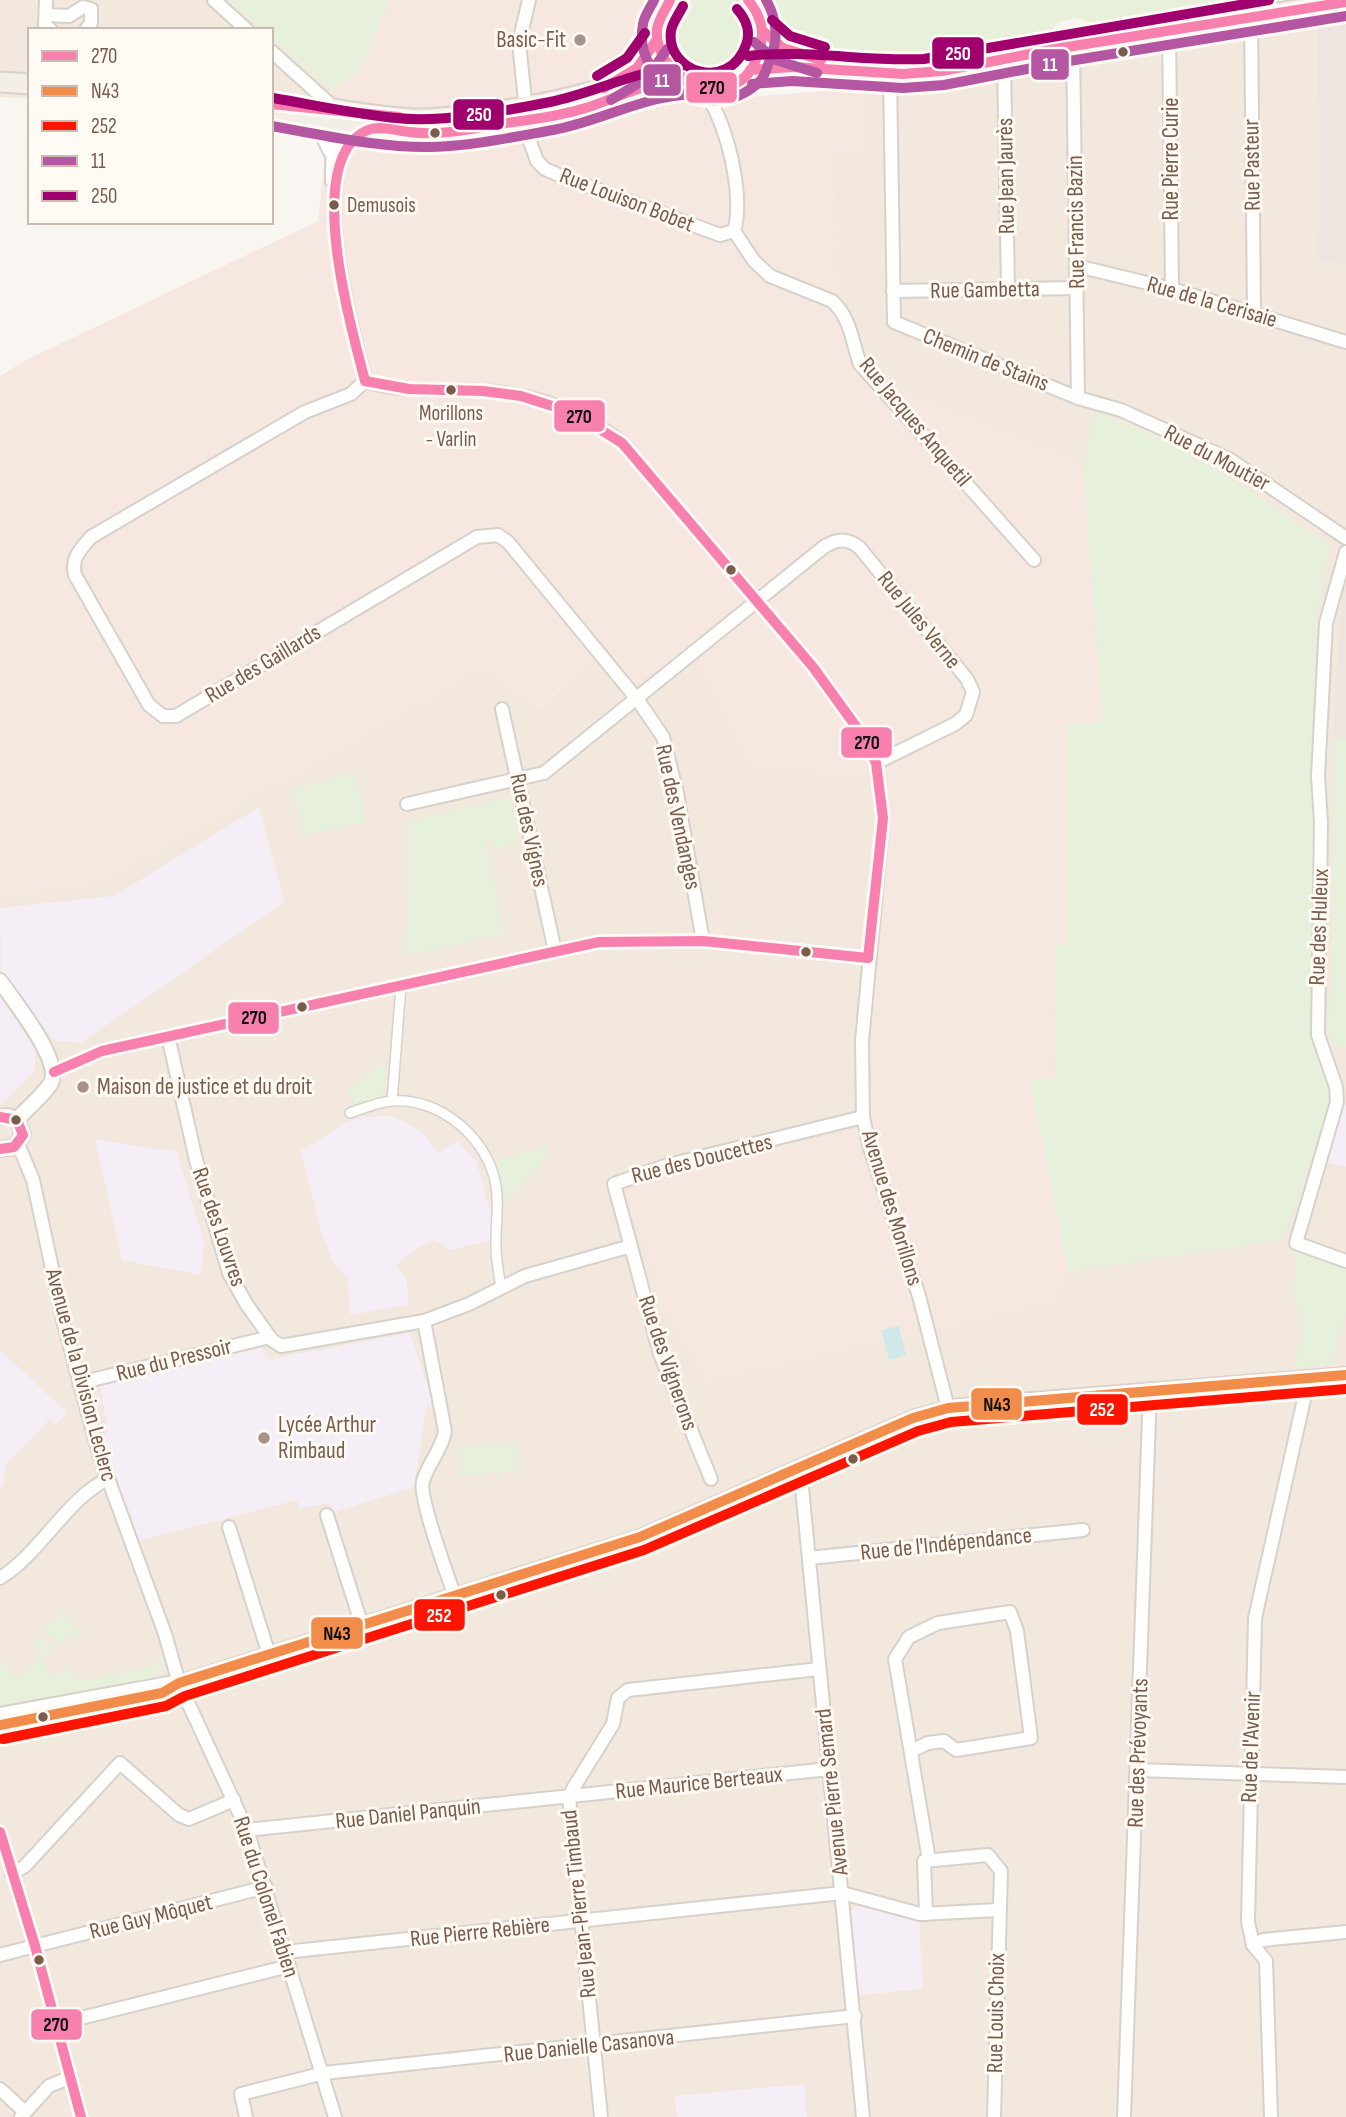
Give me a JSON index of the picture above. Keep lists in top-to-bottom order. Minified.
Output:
{"streets":{"street":["Rue Pierre Curie","Rue Pasteur","Rue Jean Jaurès","Rue Louison Bobet","Rue Francis Bazin","Rue Gambetta","Rue de la Cerisaie","Chemin de Stains","Rue Jacques Anquetil","Rue du Moutier","Rue Jules Verne","Rue des Gaillards","Rue des Vendanges","Rue des Vignes","Rue des Huleux","Rue des Doucettes","Avenue des Morillons","Rue des Louvres","Rue du Pressoir","Rue des Vignerons","Avenue de la Division Leclerc","Rue de l'Indépendance","Rue de l'Avenir","Rue des Prévoyants","Rue Maurice Berteaux","Avenue Pierre Semard","Rue Daniel Panquin","Rue du Colonel Fabien","Rue Jean-Pierre Timbaud","Rue Guy Môquet","Rue Pierre Rebière","Rue Louis Choix","Rue Danielle Casanova"]},"crossings":[["Rue Pierre Curie","Rue de la Cerisaie"],["Rue Pasteur","Rue de la Cerisaie"],["Rue Jean Jaurès","Rue Gambetta"],["Rue Louison Bobet","Rue Jacques Anquetil"],["Rue Francis Bazin","Rue Gambetta"],["Rue Francis Bazin","Rue de la Cerisaie"],["Rue Francis Bazin","Chemin de Stains"],["Rue Francis Bazin","Rue du Moutier"],["Rue Gambetta","Chemin de Stains"],["Chemin de Stains","Rue du Moutier"],["Rue Jules Verne","Avenue des Morillons"],["Rue des Gaillards","Rue des Vendanges"],["Rue des Gaillards","Avenue des Morillons"],["Rue des Doucettes","Avenue des Morillons"],["Rue des Doucettes","Rue des Vignerons"],["Rue des Louvres","Rue du Pressoir"],["Rue du Pressoir","Avenue de la Division Leclerc"],["Avenue de la Division Leclerc","Rue du Colonel Fabien"],["Rue de l'Indépendance","Avenue Pierre Semard"],["Rue Maurice Berteaux","Avenue Pierre Semard"],["Rue Maurice Berteaux","Rue Daniel Panquin"],["Rue Maurice Berteaux","Rue Jean-Pierre Timbaud"],["Avenue Pierre Semard","Rue Jean-Pierre Timbaud"],["Avenue Pierre Semard","Rue Pierre Rebière"],["Avenue Pierre Semard","Rue Danielle Casanova"],["Rue Daniel Panquin","Rue du Colonel Fabien"],["Rue Daniel Panquin","Rue Jean-Pierre Timbaud"],["Rue du Colonel Fabien","Rue Guy Môquet"],["Rue du Colonel Fabien","Rue Pierre Rebière"],["Rue du Colonel Fabien","Rue Danielle Casanova"],["Rue Jean-Pierre Timbaud","Rue Pierre Rebière"],["Rue Jean-Pierre Timbaud","Rue Danielle Casanova"]],"places":["Basic-Fit","Demusois","Morillons - Varlin","Maison de justice et du droit","Lycée Arthur Rimbaud"],"lines":["transit line 270","transit line 11","transit line 250","transit line N43","transit line 252"],"legend":["270","N43","252","11","250"]}
